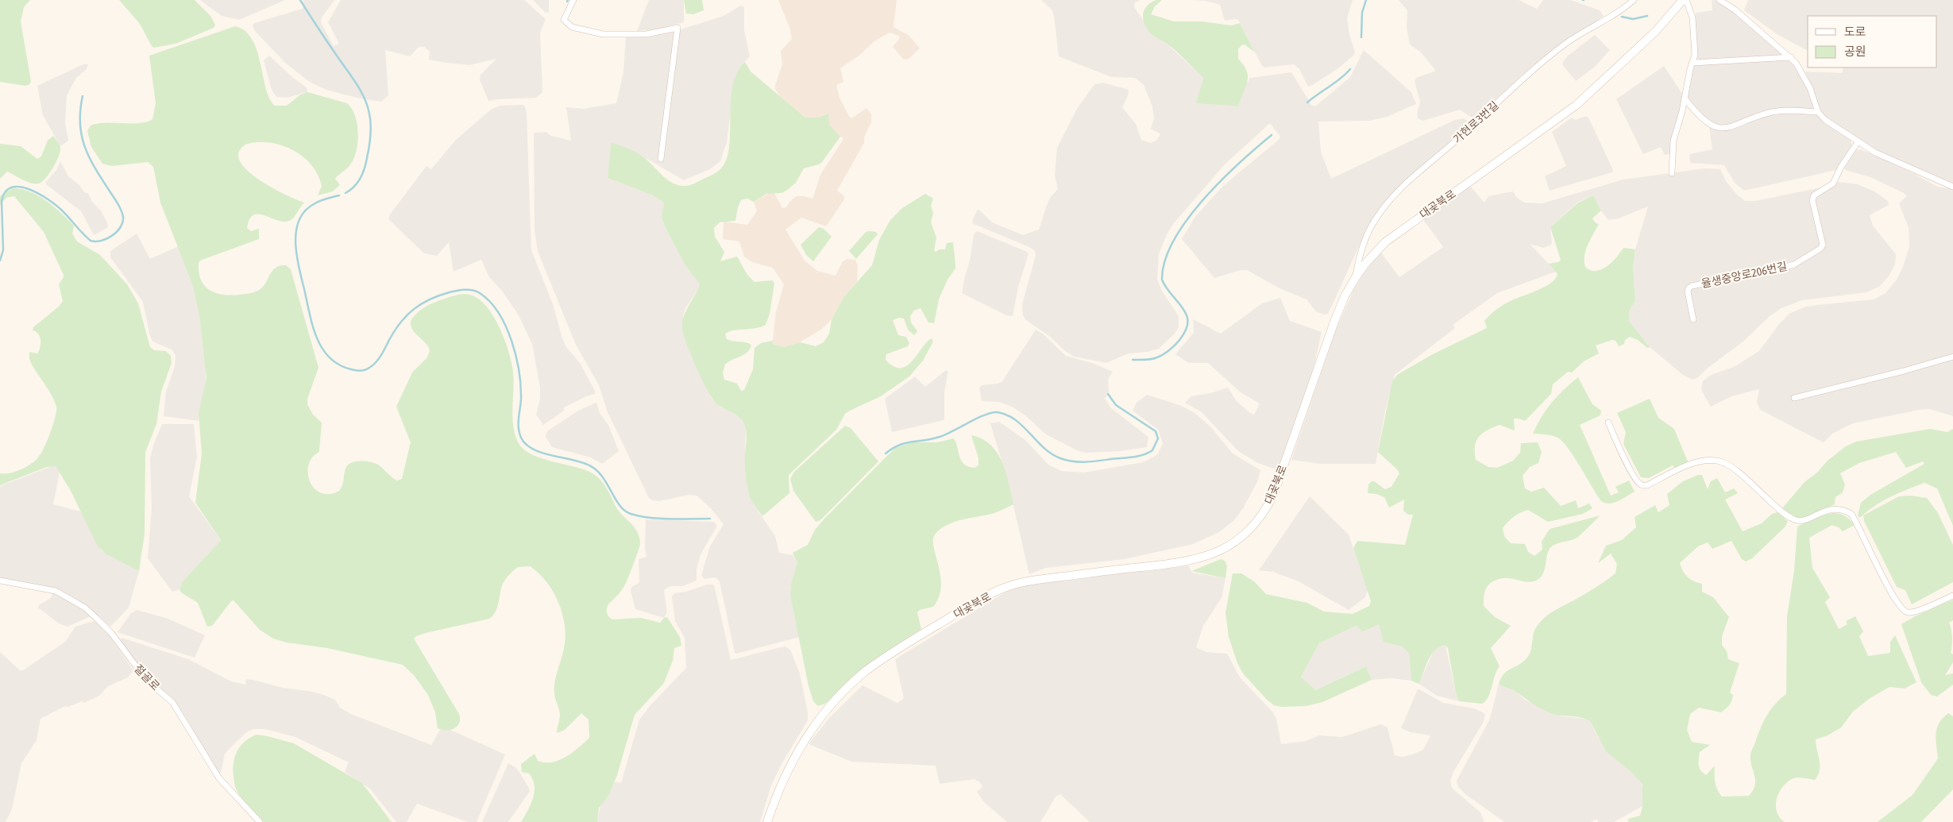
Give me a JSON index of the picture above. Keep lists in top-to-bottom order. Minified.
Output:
{"streets":{"street":["가현로3번길","대곶북로","율생중앙로206번길","절골로"]},"crossings":[["가현로3번길","대곶북로"]],"legend":["도로","공원"]}
